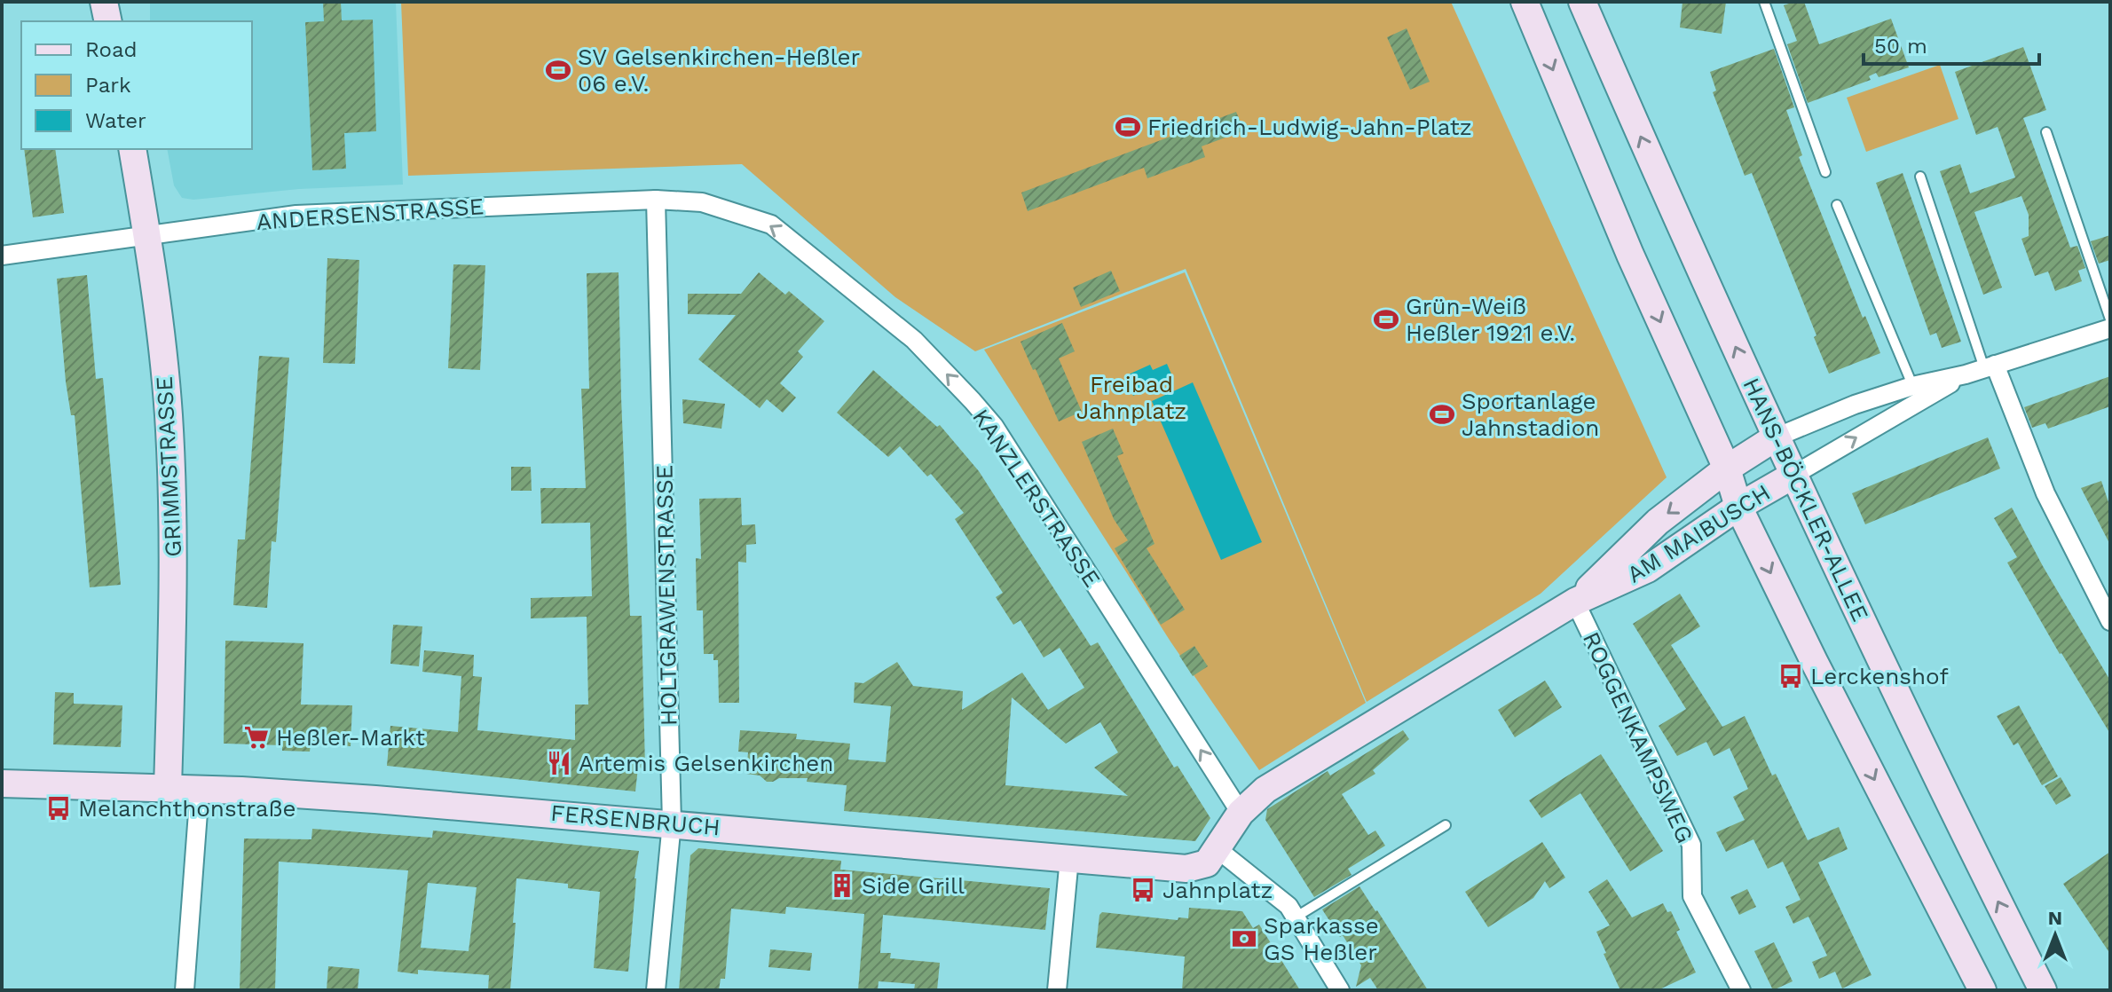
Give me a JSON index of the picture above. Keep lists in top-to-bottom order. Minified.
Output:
{"streets":{"street":["ANDERSENSTRASSE","GRIMMSTRASSE","KANZLERSTRASSE","HANS-BÖCKLER-ALLEE","AM MAIBUSCH","HOLTGRAWENSTRASSE","ROGGENKAMPSWEG","FERSENBRUCH"]},"crossings":[["ANDERSENSTRASSE","GRIMMSTRASSE"],["ANDERSENSTRASSE","KANZLERSTRASSE"],["ANDERSENSTRASSE","HOLTGRAWENSTRASSE"],["GRIMMSTRASSE","FERSENBRUCH"],["KANZLERSTRASSE","AM MAIBUSCH"],["KANZLERSTRASSE","HOLTGRAWENSTRASSE"],["KANZLERSTRASSE","FERSENBRUCH"],["HANS-BÖCKLER-ALLEE","AM MAIBUSCH"],["AM MAIBUSCH","ROGGENKAMPSWEG"],["AM MAIBUSCH","FERSENBRUCH"],["HOLTGRAWENSTRASSE","FERSENBRUCH"]],"one_way":["KANZLERSTRASSE"],"parks":["Freibad Jahnplatz"],"places":{"sports":["SV Gelsenkirchen-Heßler 06 e.V.","Friedrich-Ludwig-Jahn-Platz","Grün-Weiß Heßler 1921 e.V.","Sportanlage Jahnstadion"],"bus stop":["Lerckenshof","Melanchthonstraße","Jahnplatz"],"supermarket":["Heßler-Markt"],"restaurant":["Artemis Gelsenkirchen"],"building":["Side Grill"],"bank":["Sparkasse GS Heßler"]},"legend":["Road","Park","Water"],"scale_bar":"50 m","north":"top"}
